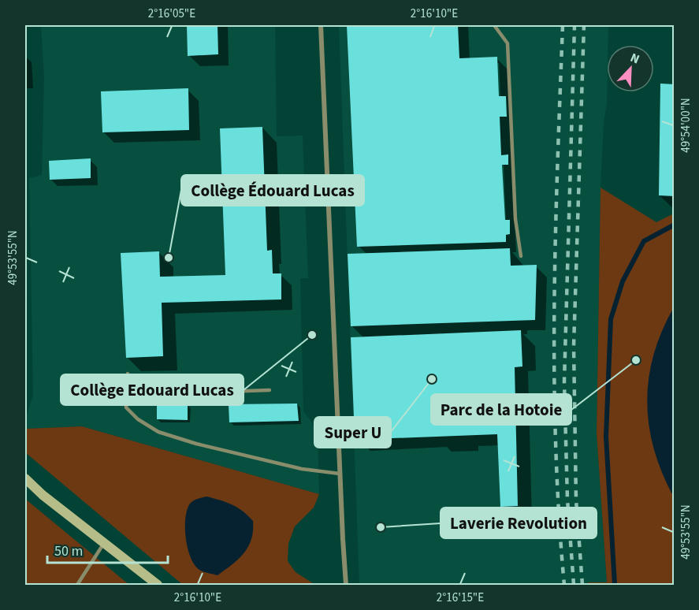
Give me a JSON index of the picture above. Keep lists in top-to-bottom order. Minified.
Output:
{"places":["Collège Édouard Lucas","Collège Edouard Lucas","Parc de la Hotoie","Super U","Laverie Revolution"],"scale_bar":"50 m","north":"top right","coordinates":["2°16'05\"E","2°16'10\"E","49°54'00\"N","49°53'55\"N","2°16'15\"E"]}
